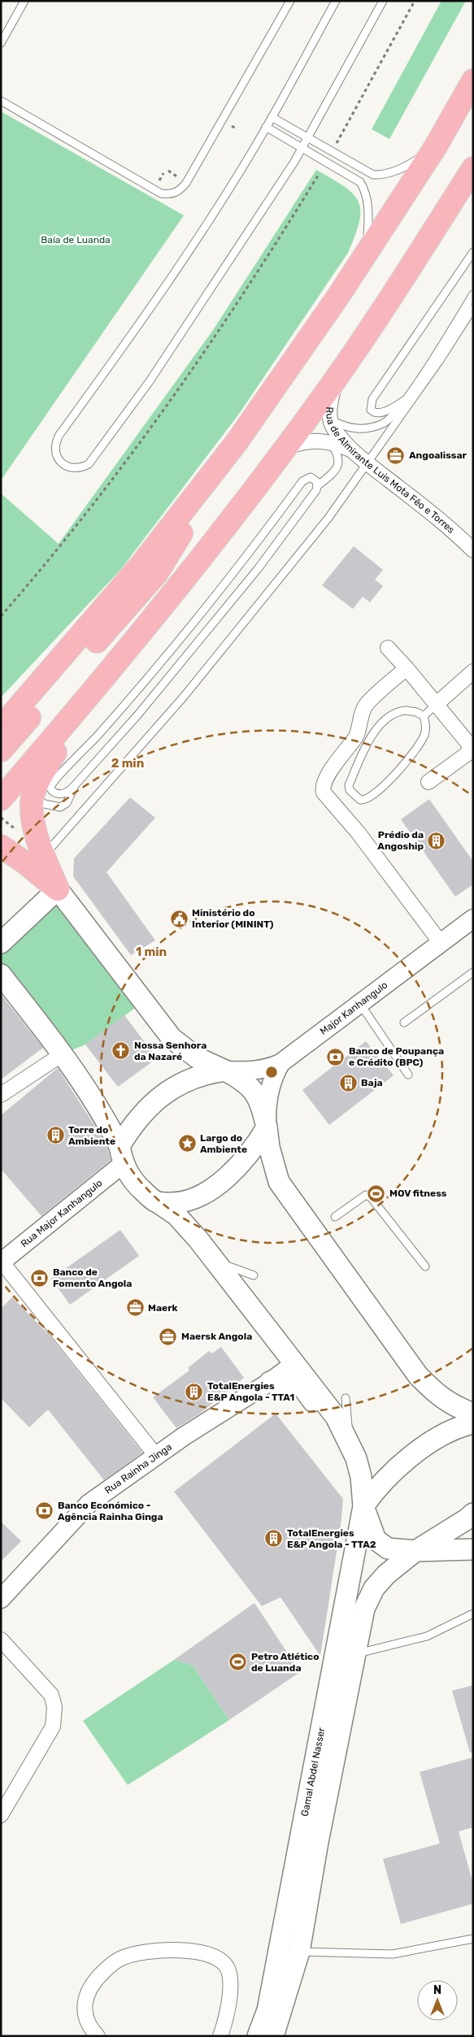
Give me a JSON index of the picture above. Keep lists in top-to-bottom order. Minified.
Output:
{"streets":{"main road":["Gamal Abdel Nasser"],"street":["Rua de Almirante Luis Mota Fêo e Torres","Major Kanhangulo","Rua Major Kanhangulo","Rua Rainha Jinga"]},"crossings":[["Major Kanhangulo","Rua Major Kanhangulo"]],"parks":["Baía de Luanda"],"places":{"office":["Angoalissar","Maerk","Maersk Angola"],"building":["Prédio da Angoship","Baja","Torre do Ambiente","TotalEnergies E&P Angola - TTA1","TotalEnergies E&P Angola - TTA2"],"public building":["Ministério do Interior (MININT)"],"church":["Nossa Senhora da Nazaré"],"bank":["Banco de Poupança e Crédito (BPC)","Banco de Fomento Angola","Banco Económico - Agência Rainha Ginga"],"place":["Largo do Ambiente"],"sports":["MOV fitness","Petro Atlético de Luanda"]},"north":"top","rings":["2 min","1 min"]}
